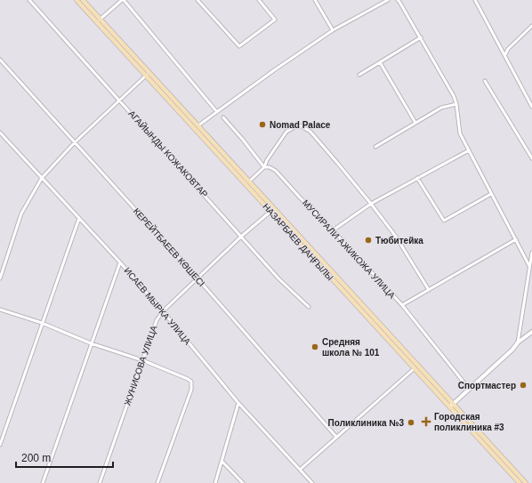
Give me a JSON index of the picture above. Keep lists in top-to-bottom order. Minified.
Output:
{"streets":{"main road":["НАЗАРБАЕВ ДАҢҒЫЛЫ"],"street":["АГАЙЫНДЫ КОЖАКОВТАР","КЕРЕЙТБАЕЕВ КӨШЕСІ","МУСИРАЛИ АЖИКОЖА УЛИЦА","ИСАЕВ МЫРКА УЛИЦА","ЖУНИСОВА УЛИЦА"]},"crossings":[["АГАЙЫНДЫ КОЖАКОВТАР","ЖУНИСОВА УЛИЦА"],["НАЗАРБАЕВ ДАҢҒЫЛЫ","ЖУНИСОВА УЛИЦА"],["КЕРЕЙТБАЕЕВ КӨШЕСІ","ЖУНИСОВА УЛИЦА"],["ИСАЕВ МЫРКА УЛИЦА","ЖУНИСОВА УЛИЦА"]],"places":{"other":["Nomad Palace","Тюбитейка","Средняя школа № 101","Спортмастер","Поликлиника №3"],"health":["Городская поликлиника #3"]},"scale_bar":"200 m"}
